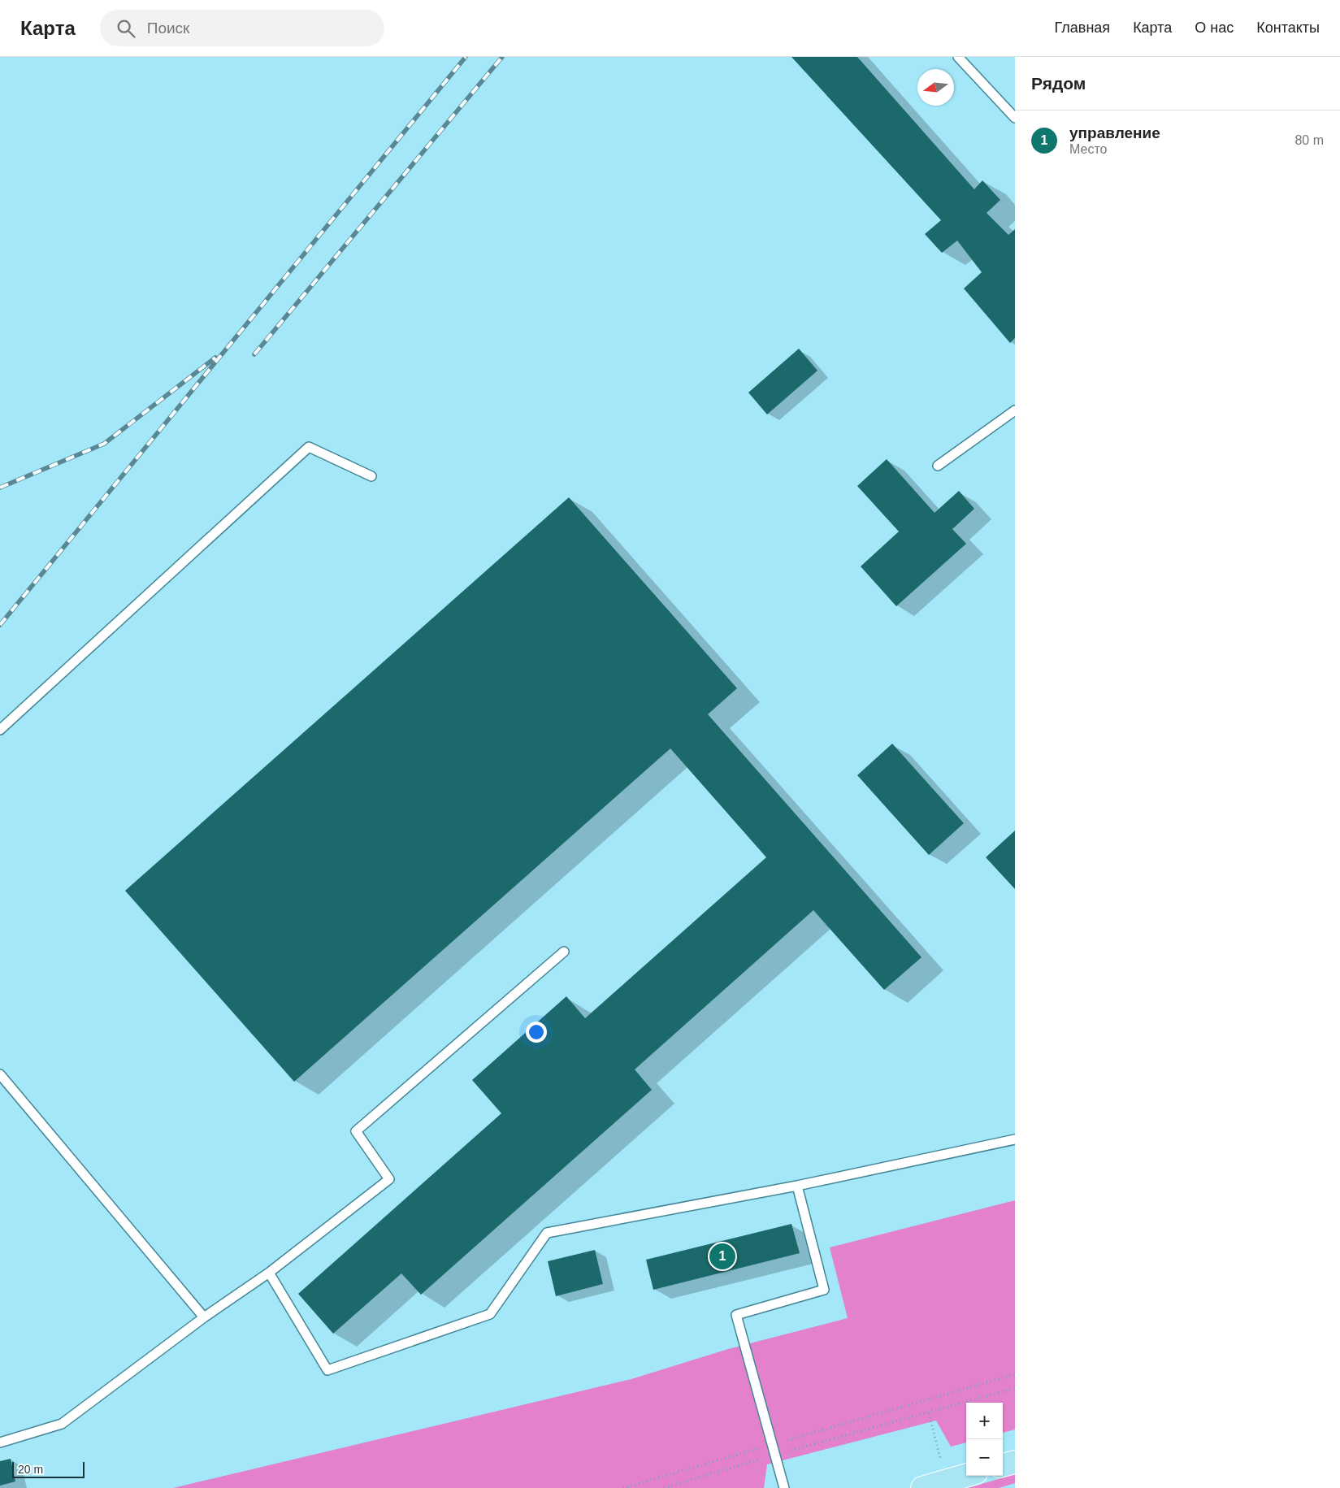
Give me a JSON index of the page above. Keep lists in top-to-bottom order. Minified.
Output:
{"scale_bar":"20 m","north":"left","page":{"header":"Карта","search":"Поиск","nav":["Главная","Карта","О нас","Контакты"],"heading":"Рядом","list":[{"mark":"1","name":"управление","note":"Место","value":"80 m"}],"pins":"1","map_buttons":["+","−"],"scale":"20 m"}}
